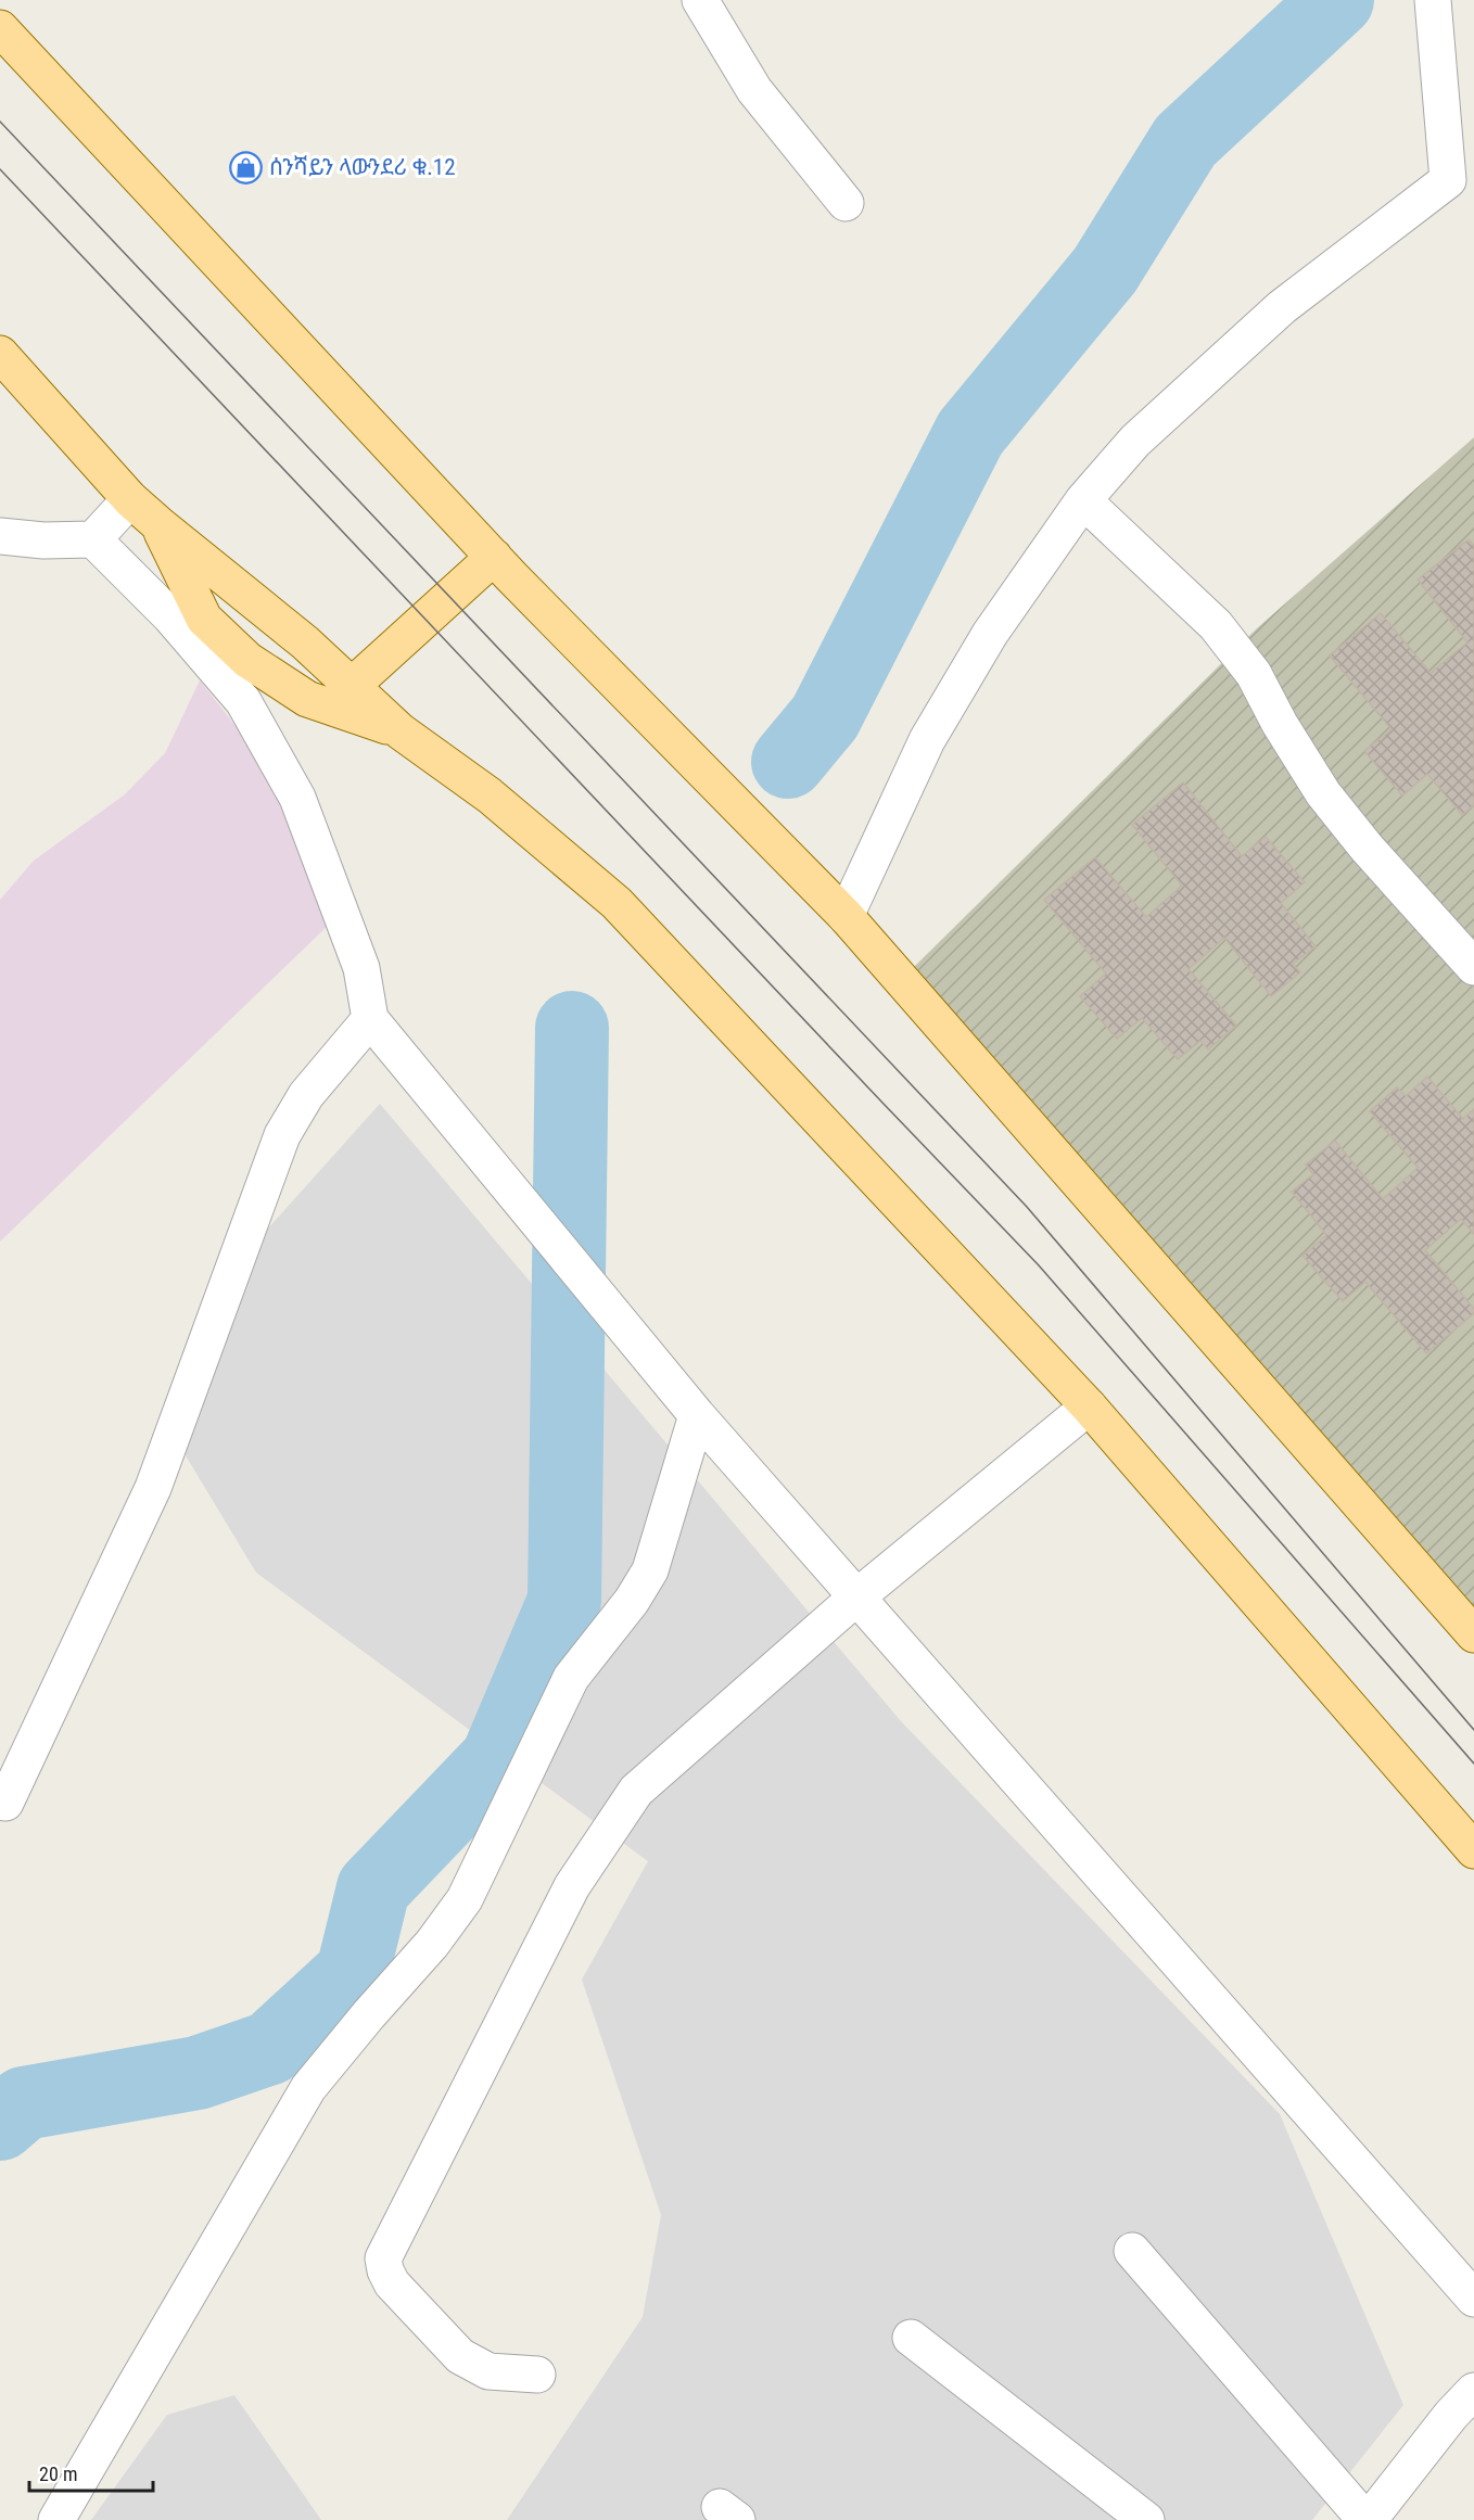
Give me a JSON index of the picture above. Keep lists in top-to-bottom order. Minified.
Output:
{"places":{"shop":["ሰንሻይን ላውንደሪ ቁ.12"]},"scale_bar":"20 m"}
